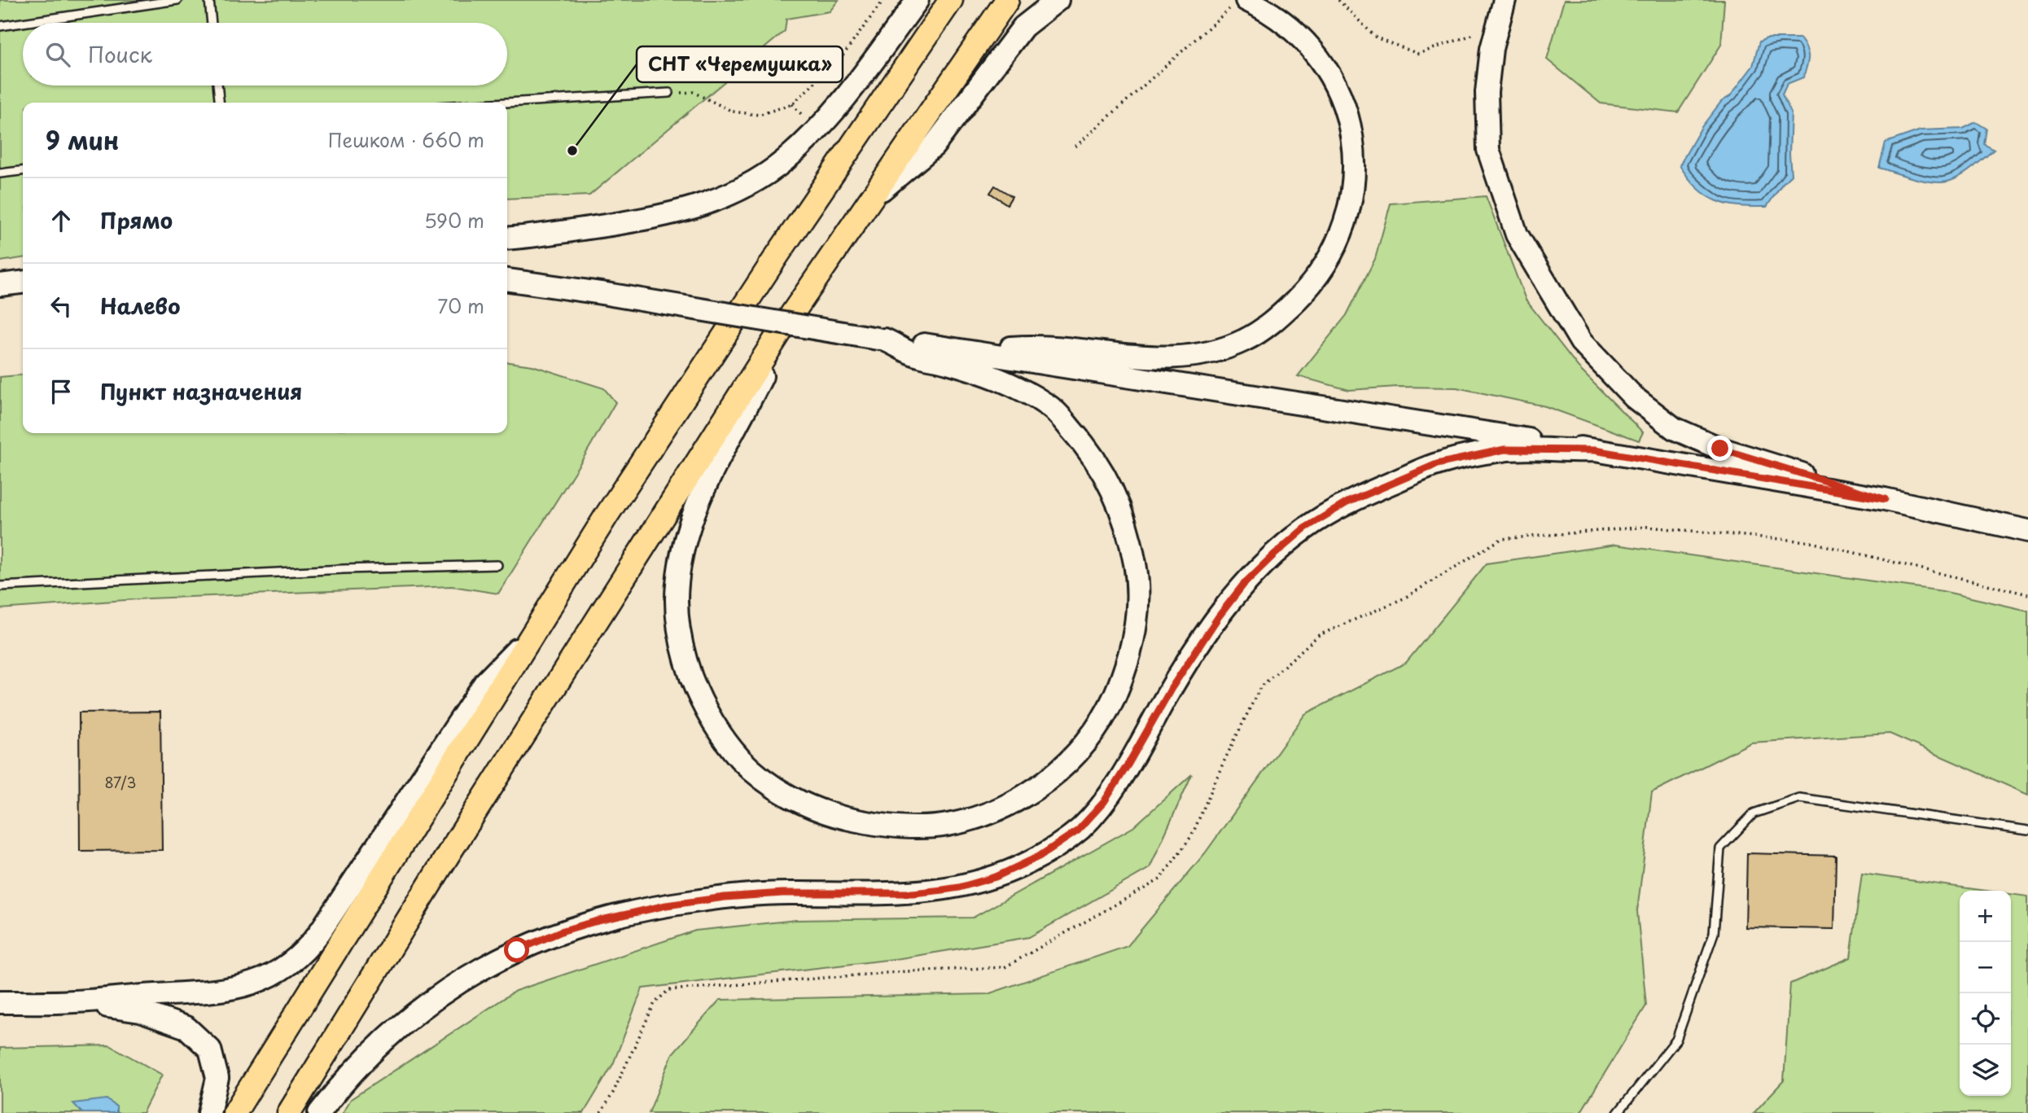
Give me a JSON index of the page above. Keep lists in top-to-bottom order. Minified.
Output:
{"places":["СНТ «Черемушка»"],"house_numbers":["87/3"],"page":{"search":"Поиск","heading":["9 мин","Пешком · 660 m"],"list":[["Прямо","590 m"],["Налево","70 m"],"Пункт назначения"],"map_buttons":["+","−"]}}
